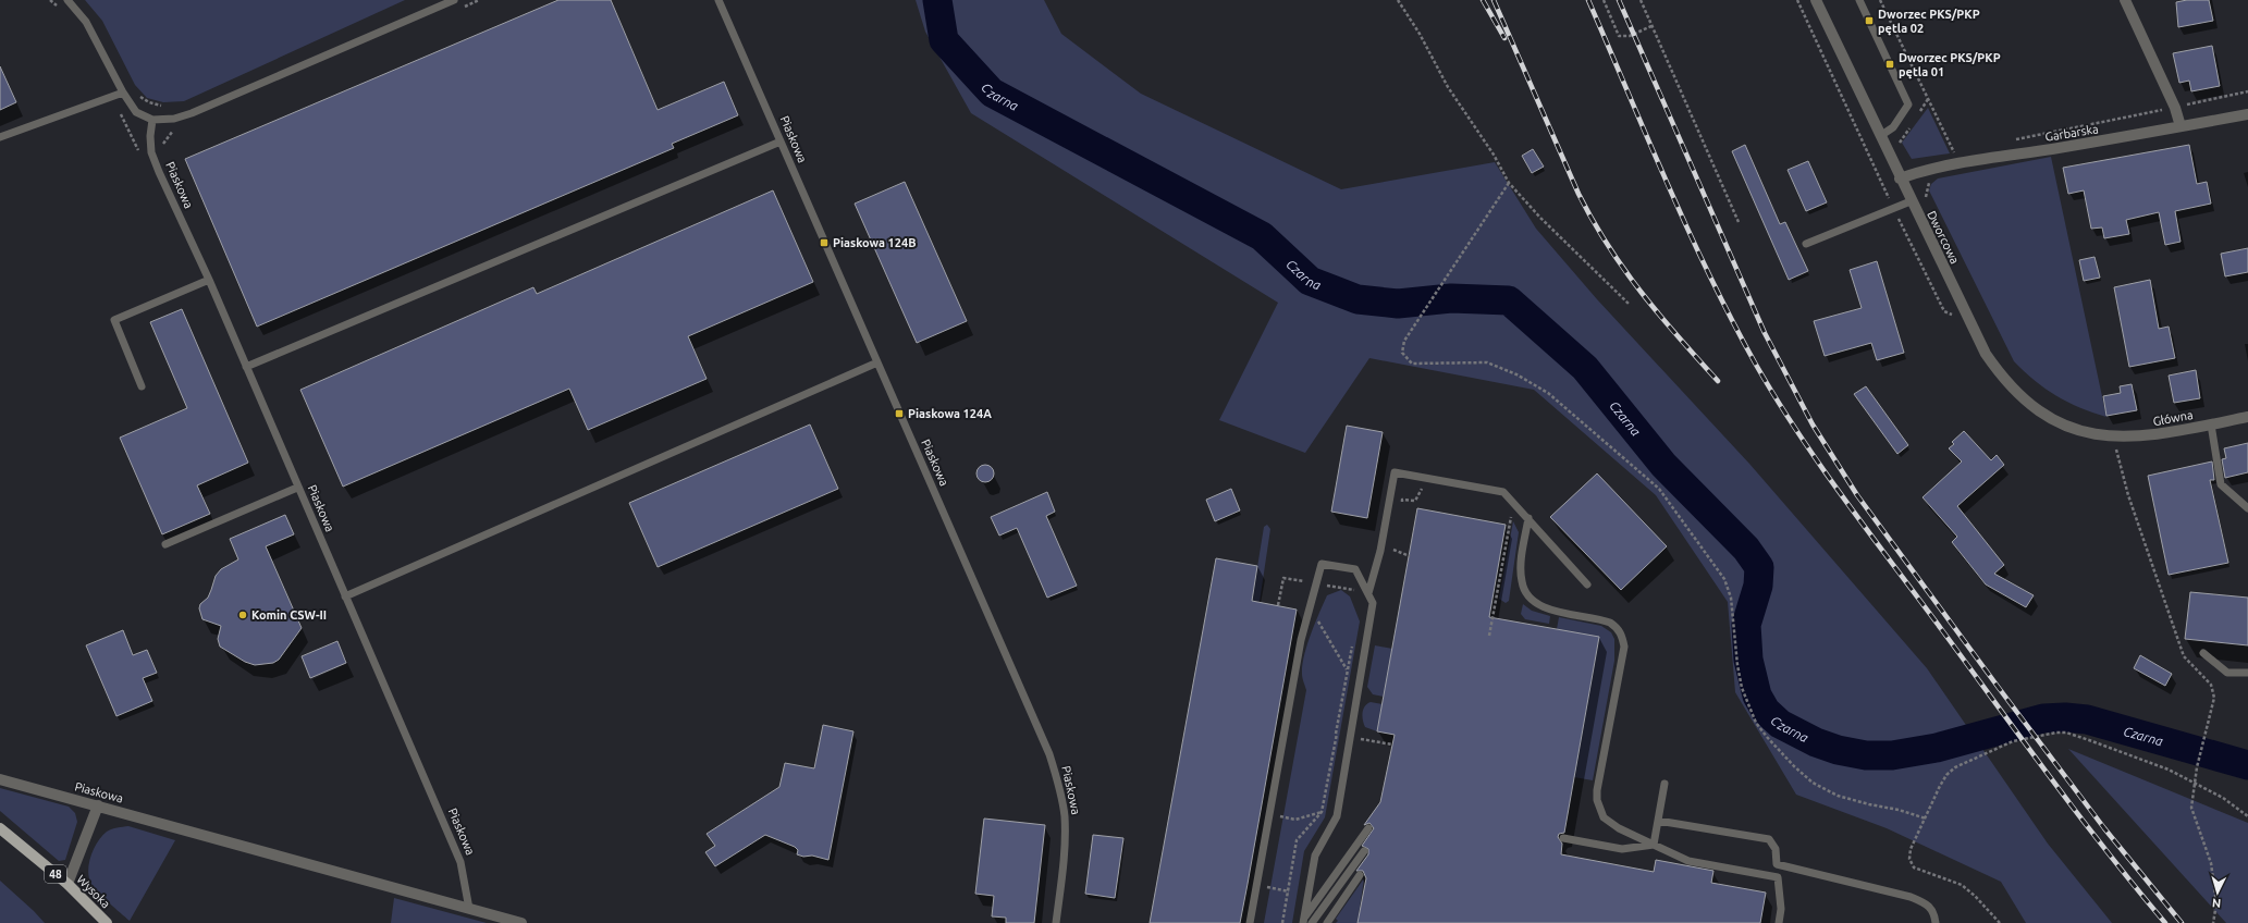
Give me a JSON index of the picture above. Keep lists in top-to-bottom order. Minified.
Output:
{"streets":{"main road":["48","Wysoka"],"street":["Garbarska","Piaskowa","Dworcowa","Główna"]},"crossings":[["Garbarska","Dworcowa"],["Dworcowa","Główna"]],"water":["Czarna"],"places":{"transit":["Dworzec PKS/PKP pętla 02","Dworzec PKS/PKP pętla 01","Piaskowa 124B","Piaskowa 124A"],"other":["Komin CSW-II"]},"north":"bottom"}
